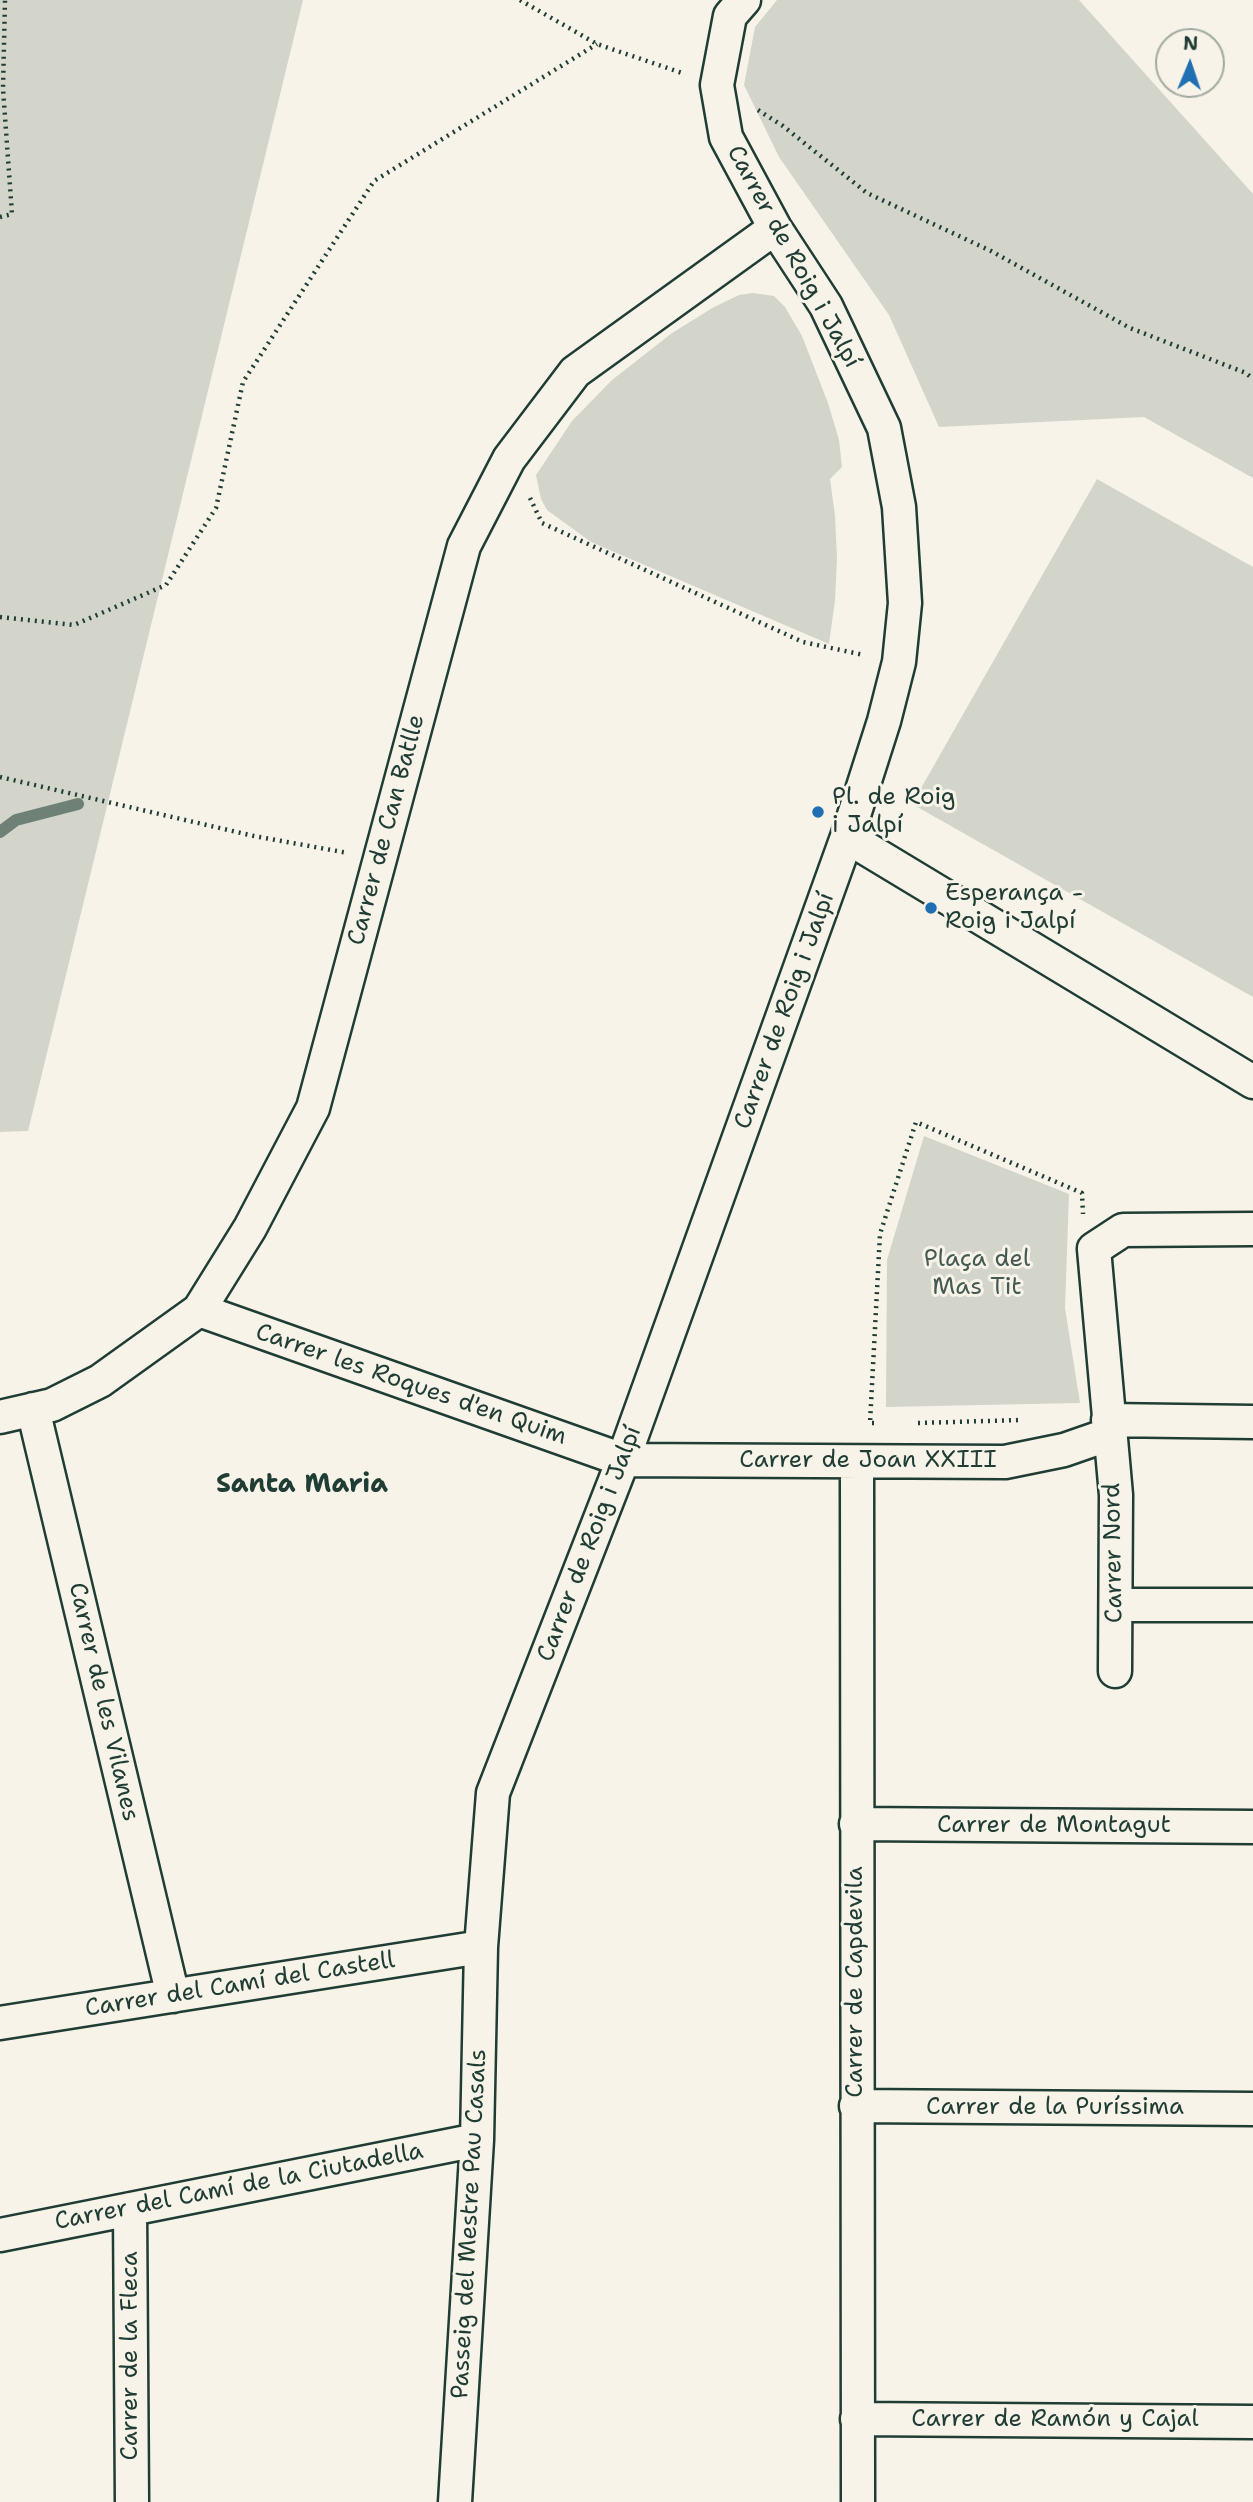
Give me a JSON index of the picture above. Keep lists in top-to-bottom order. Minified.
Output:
{"streets":{"street":["Carrer de Roig i Jalpí","Carrer de Can Batlle","Carrer les Roques d'en Quim","Carrer de Joan XXIII","Carrer Nord","Carrer de les Vilanes","Carrer de Montagut","Carrer de Capdevila","Carrer del Camí del Castell","Carrer de la Puríssima","Carrer del Camí de la Ciutadella","Passeig del Mestre Pau Casals","Carrer de la Fleca","Carrer de Ramón y Cajal"]},"crossings":[["Carrer de Roig i Jalpí","Carrer de Can Batlle"],["Carrer de Roig i Jalpí","Carrer les Roques d'en Quim"],["Carrer de Roig i Jalpí","Carrer de Joan XXIII"],["Carrer de Roig i Jalpí","Carrer del Camí del Castell"],["Carrer de Roig i Jalpí","Passeig del Mestre Pau Casals"],["Carrer de Can Batlle","Carrer les Roques d'en Quim"],["Carrer de Can Batlle","Carrer de les Vilanes"],["Carrer les Roques d'en Quim","Carrer de Joan XXIII"],["Carrer de Joan XXIII","Carrer Nord"],["Carrer de Joan XXIII","Carrer de Capdevila"],["Carrer de les Vilanes","Carrer del Camí del Castell"],["Carrer de Montagut","Carrer de Capdevila"],["Carrer de Capdevila","Carrer de la Puríssima"],["Carrer de Capdevila","Carrer de Ramón y Cajal"],["Carrer del Camí del Castell","Passeig del Mestre Pau Casals"],["Carrer del Camí de la Ciutadella","Passeig del Mestre Pau Casals"],["Carrer del Camí de la Ciutadella","Carrer de la Fleca"]],"districts":["Santa Maria"],"parks":["Plaça del Mas Tit"],"places":["Pl. de Roig i Jalpí","Esperança - Roig i Jalpí"],"north":"top"}
